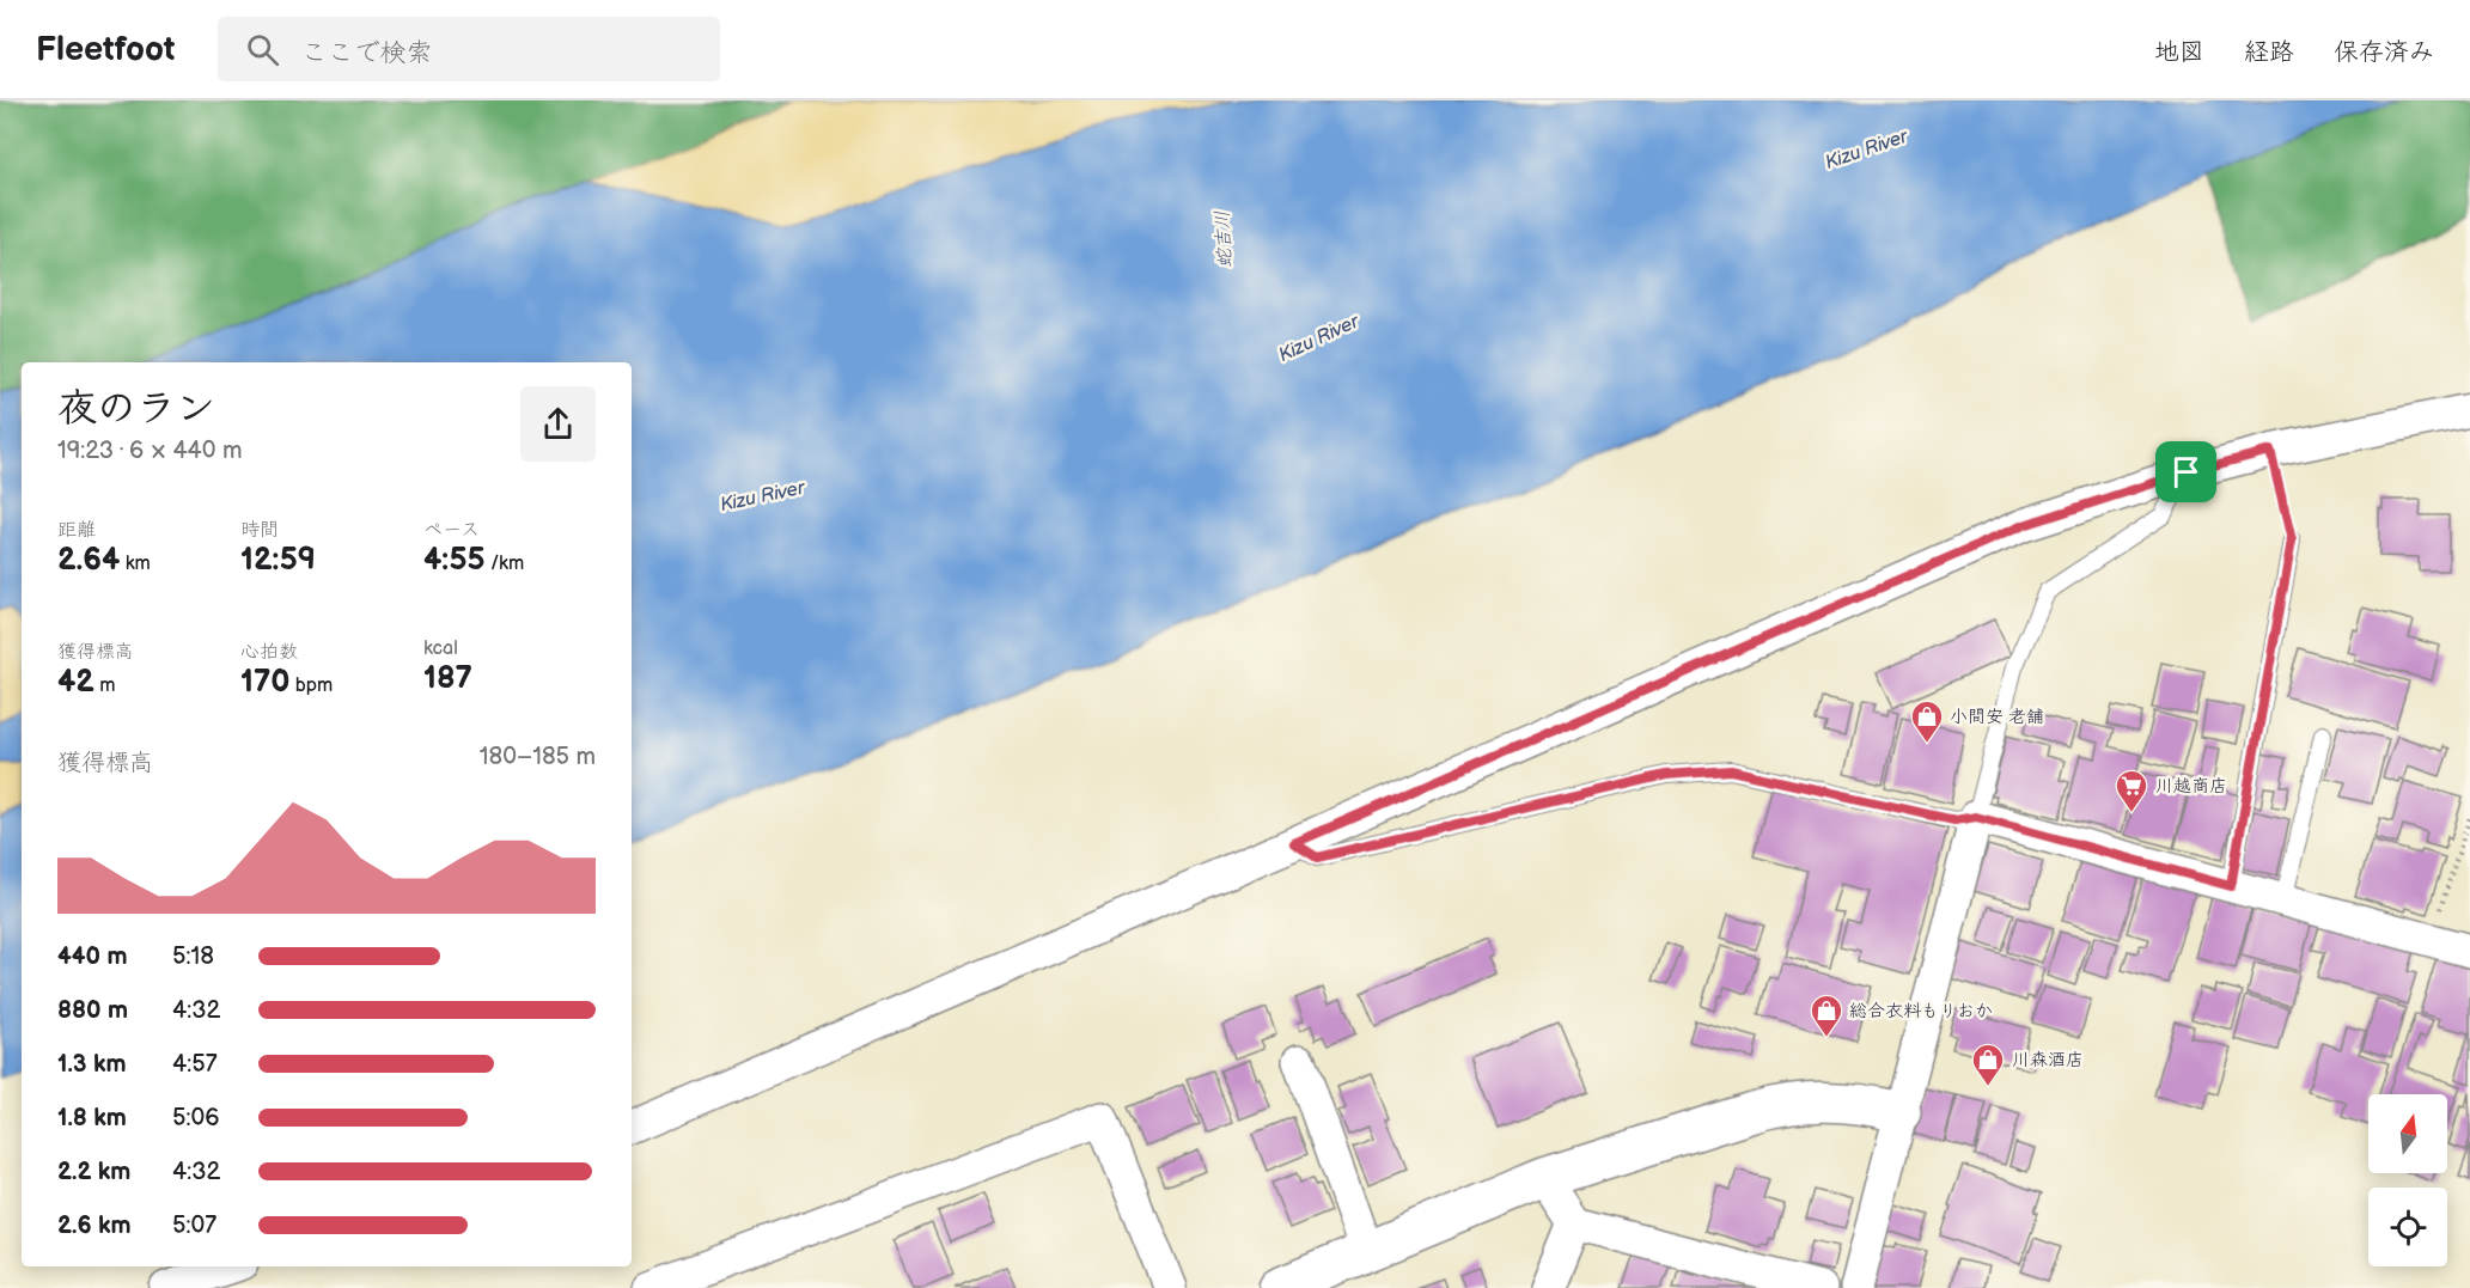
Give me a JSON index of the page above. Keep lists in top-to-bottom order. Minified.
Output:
{"water":["Kizu River","蛇吉川"],"places":{"shop":["小間安 老舗","総合衣料もりおか","川森酒店"],"supermarket":["川越商店"]},"north":"top","page":{"header":"Fleetfoot","search":"ここで検索","nav":["地図","経路","保存済み"],"heading":["夜のラン","19:23 · 6 × 440 m"],"stats":[["距離","2.64 km"],["時間","12:59"],["ペース","4:55 /km"],["獲得標高","42 m"],["心拍数","170 bpm"],["kcal","187"]],"chart":["獲得標高","180–185 m"],"list":[{"name":"440 m","note":"5:18"},{"name":"880 m","note":"4:32"},{"name":"1.3 km","note":"4:57"},{"name":"1.8 km","note":"5:06"},{"name":"2.2 km","note":"4:32"},{"name":"2.6 km","note":"5:07"}]}}
